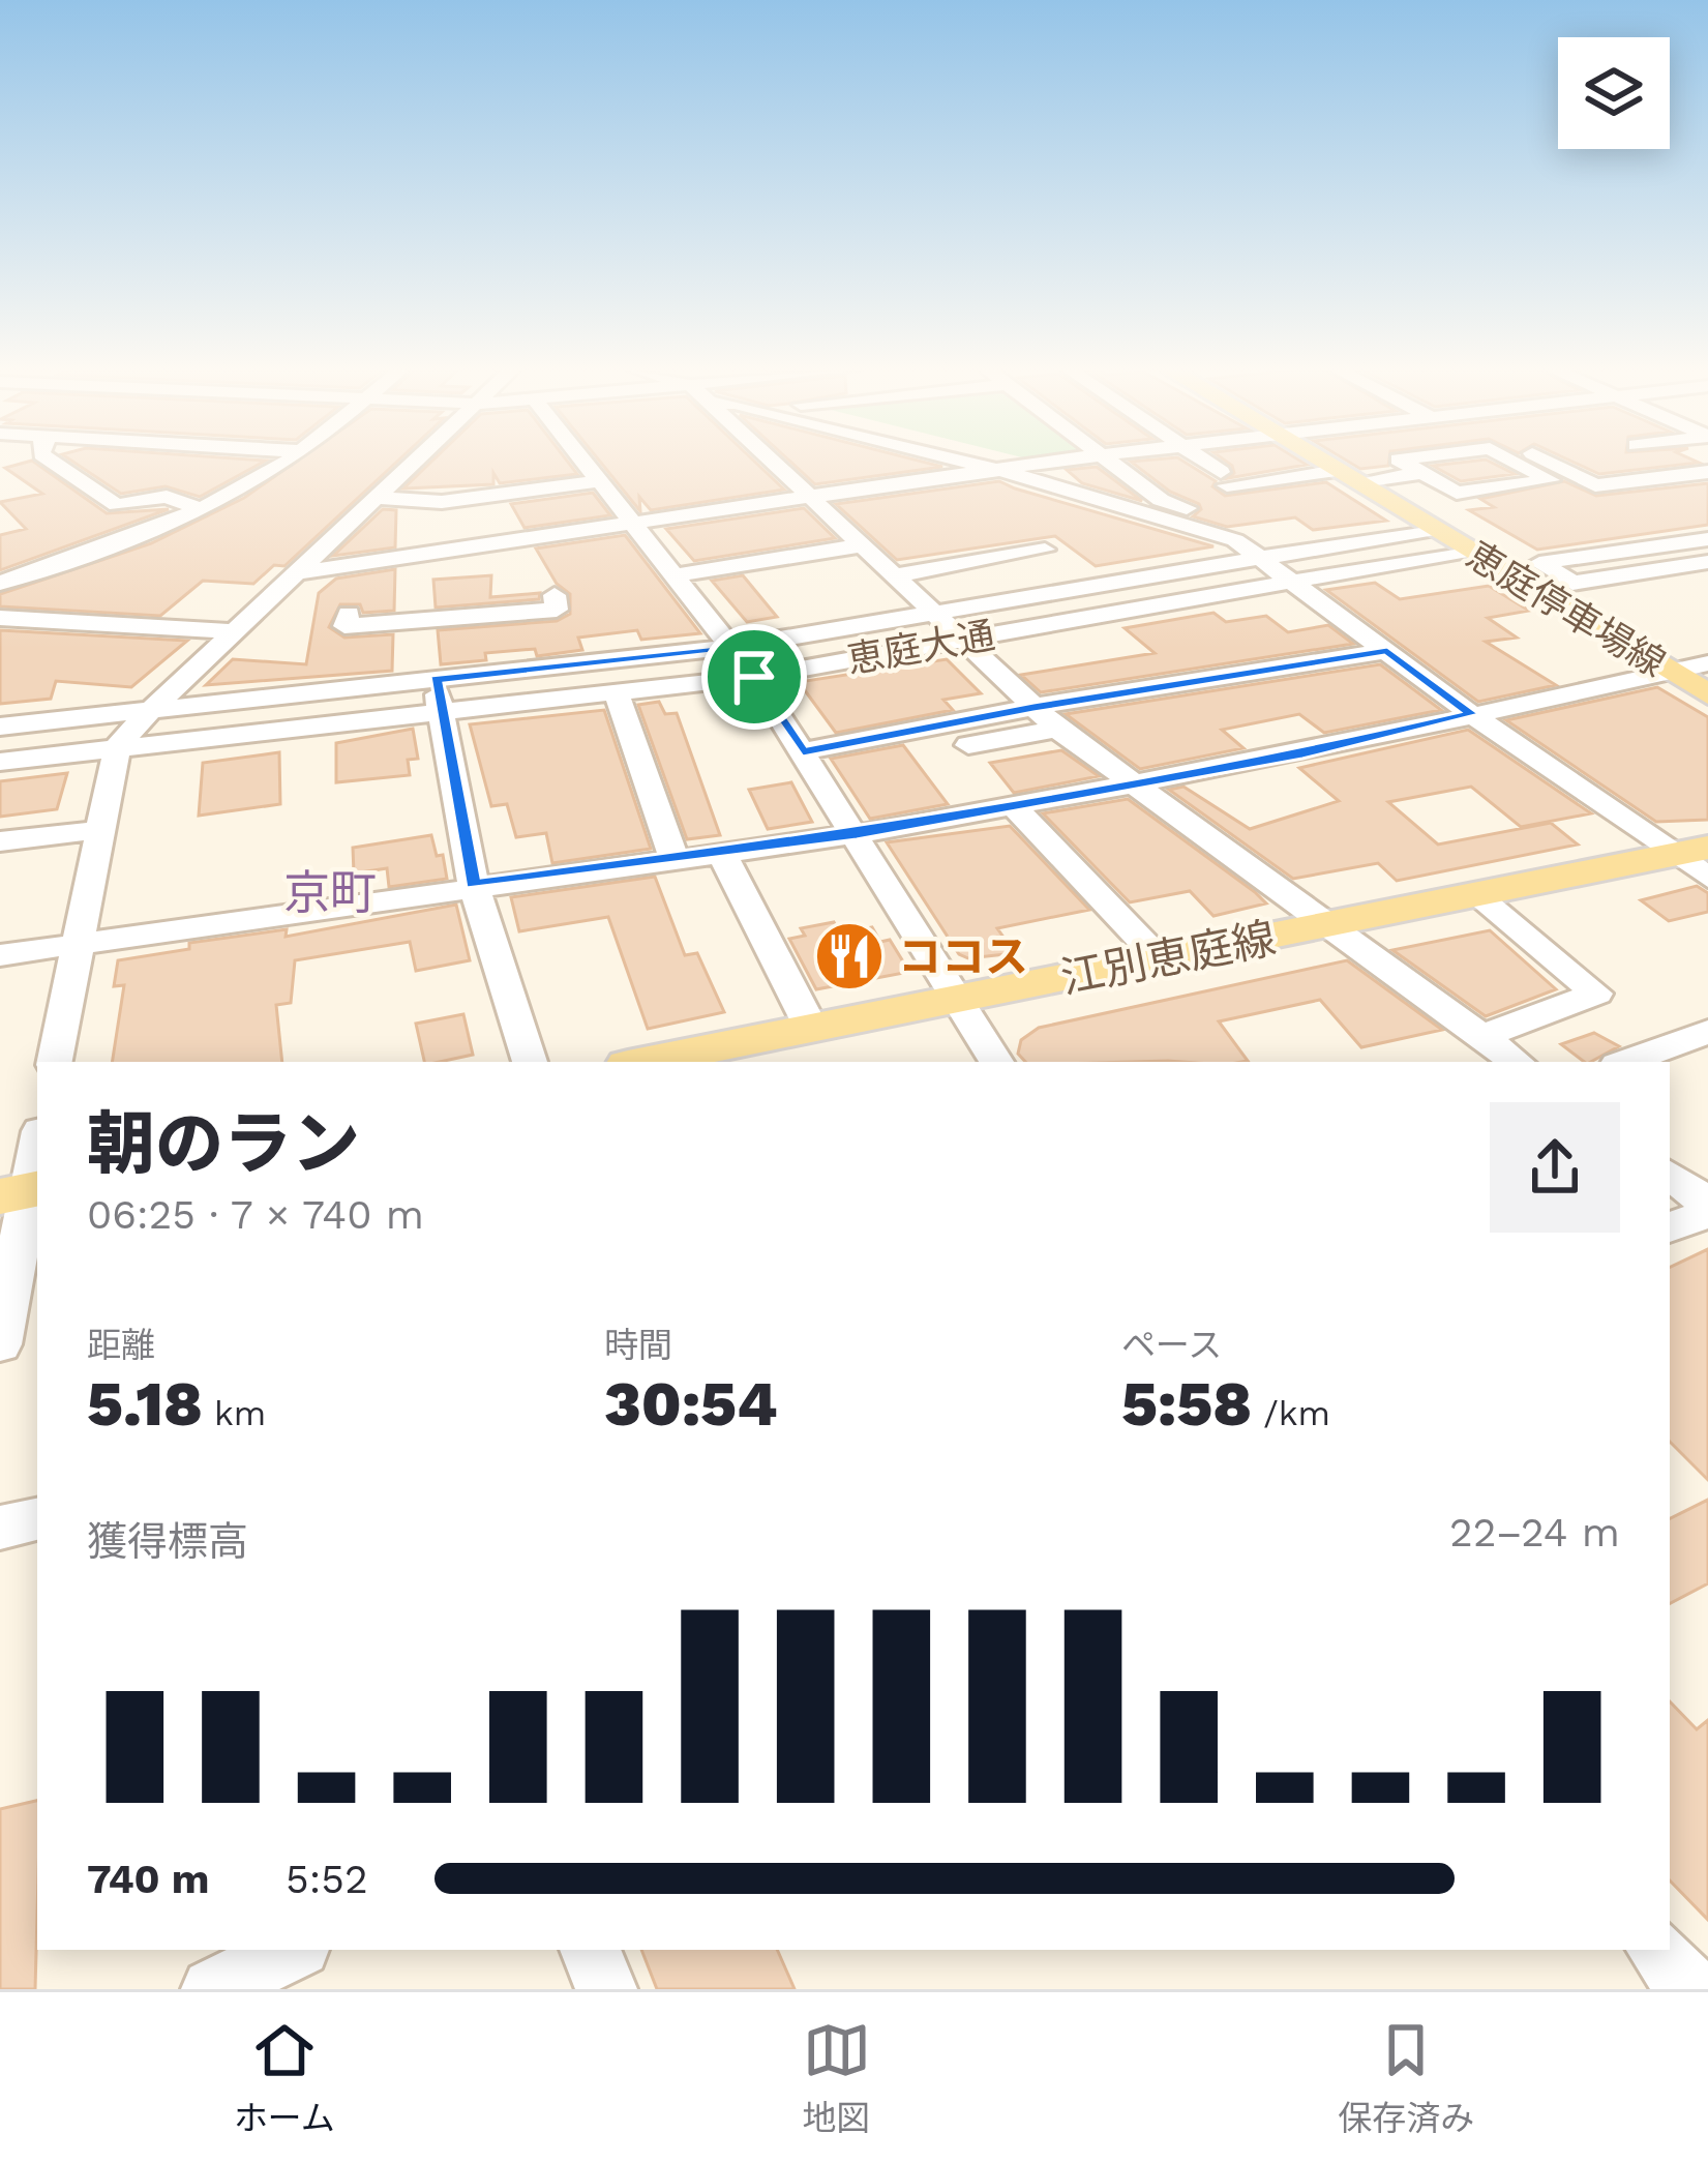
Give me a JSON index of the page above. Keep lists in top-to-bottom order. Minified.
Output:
{"streets":{"main road":["恵庭停車場線","江別恵庭線"],"street":["恵庭大通"]},"crossings":[["恵庭停車場線","恵庭大通"]],"districts":["京町"],"places":{"restaurant":["ココス"]},"page":{"heading":["朝のラン","06:25 · 7 × 740 m"],"stats":[["距離","5.18 km"],["時間","30:54"],["ペース","5:58 /km"]],"chart":["獲得標高","22–24 m"],"list":[{"name":"740 m","note":"5:52"}],"tabs":["ホーム","地図","保存済み"]}}
